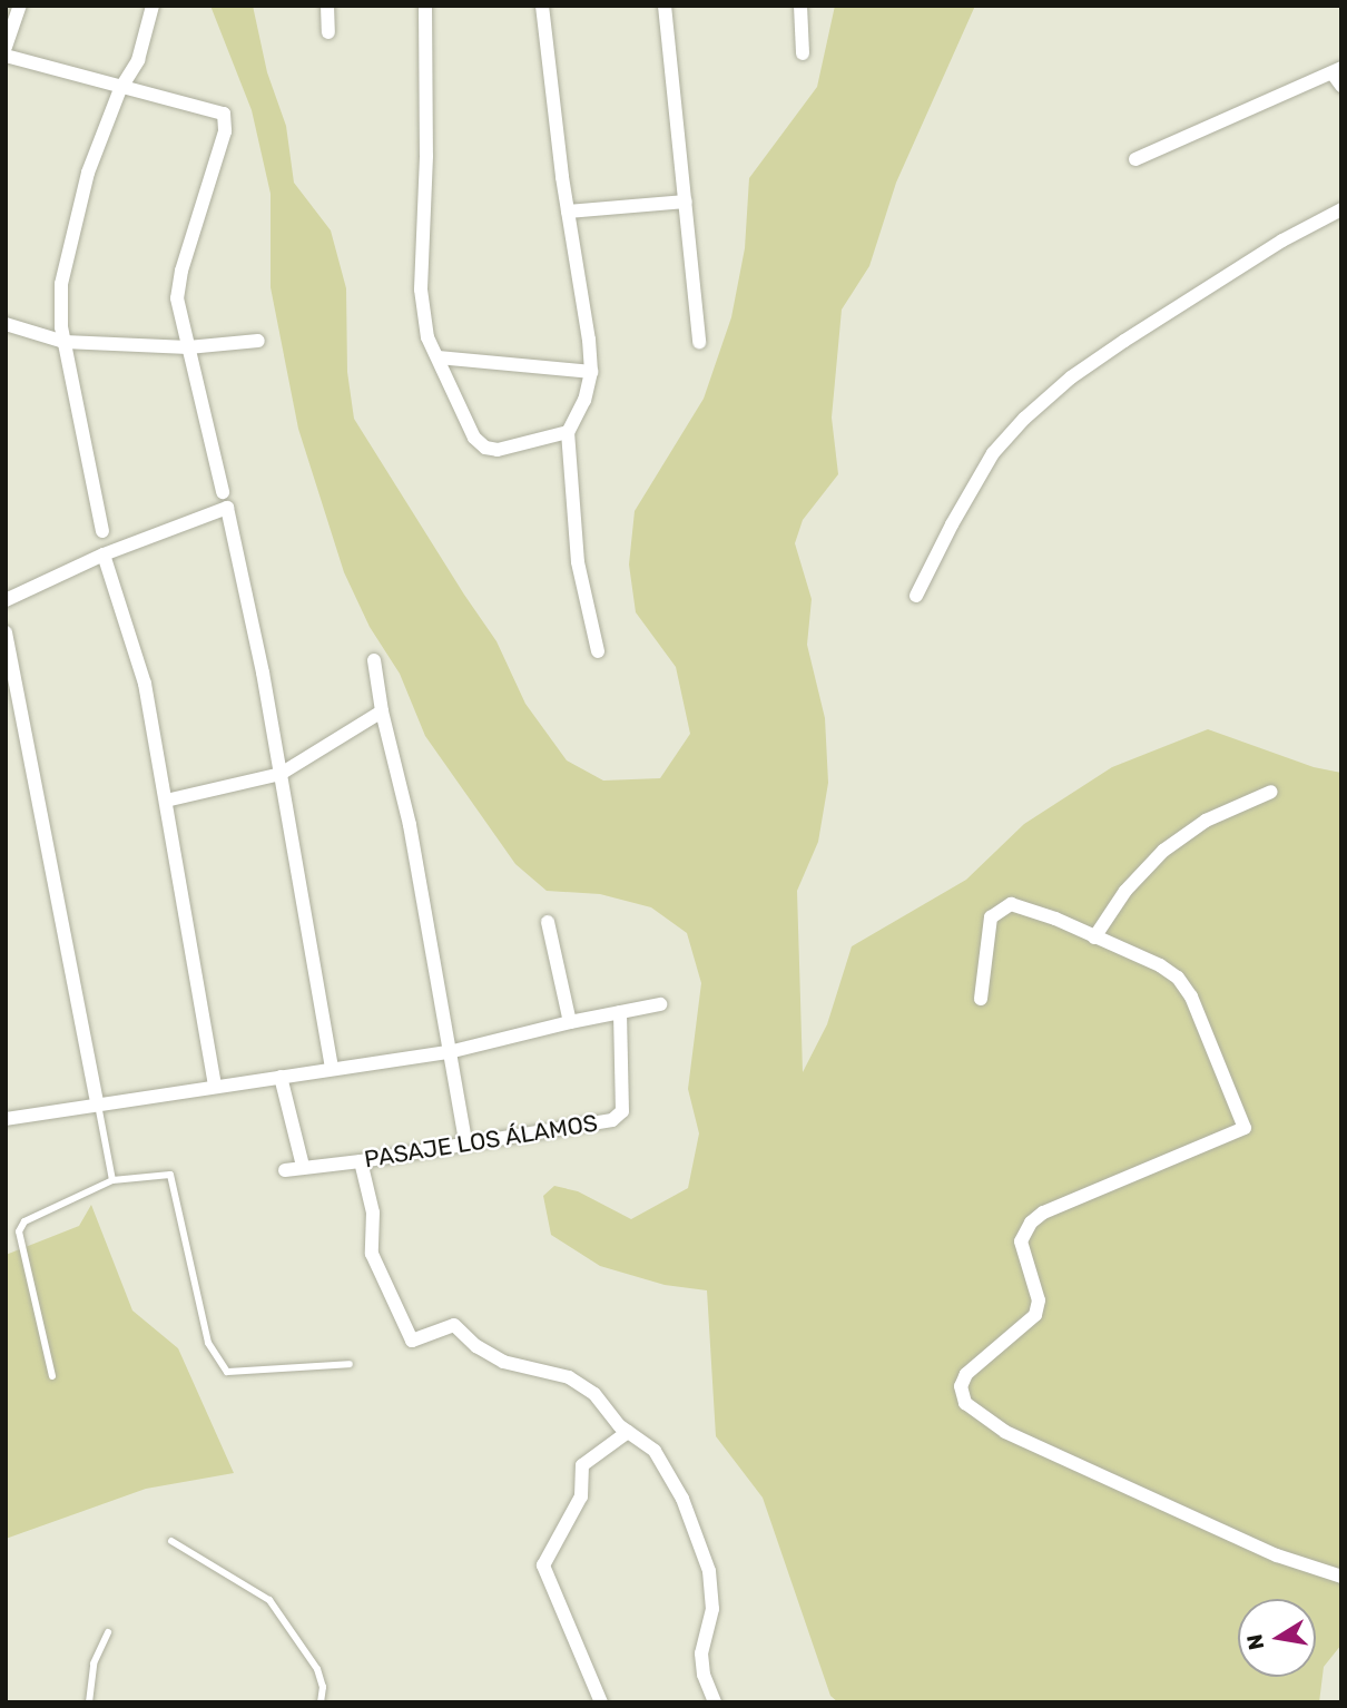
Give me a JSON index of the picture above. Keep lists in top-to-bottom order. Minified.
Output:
{"streets":{"street":["PASAJE LOS ÁLAMOS"]},"north":"left"}
